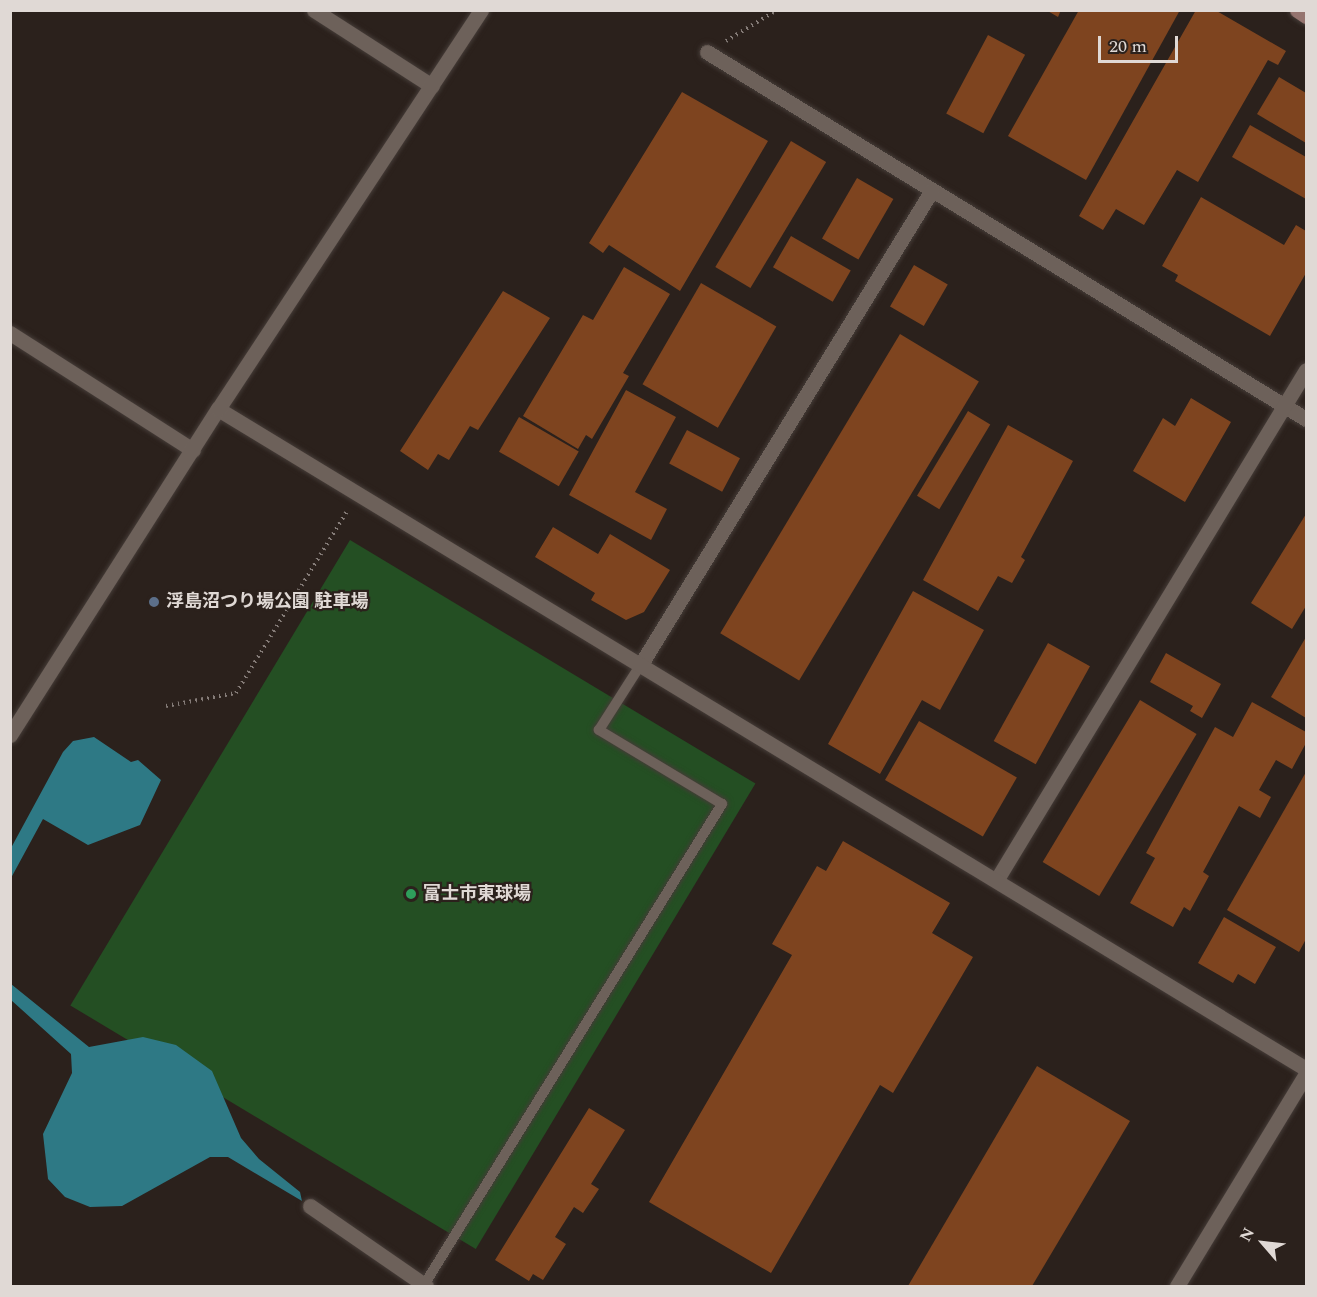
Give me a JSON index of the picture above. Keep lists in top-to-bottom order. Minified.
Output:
{"places":["浮島沼つり場公園 駐車場","富士市東球場"],"scale_bar":"20 m","north":"top left"}
